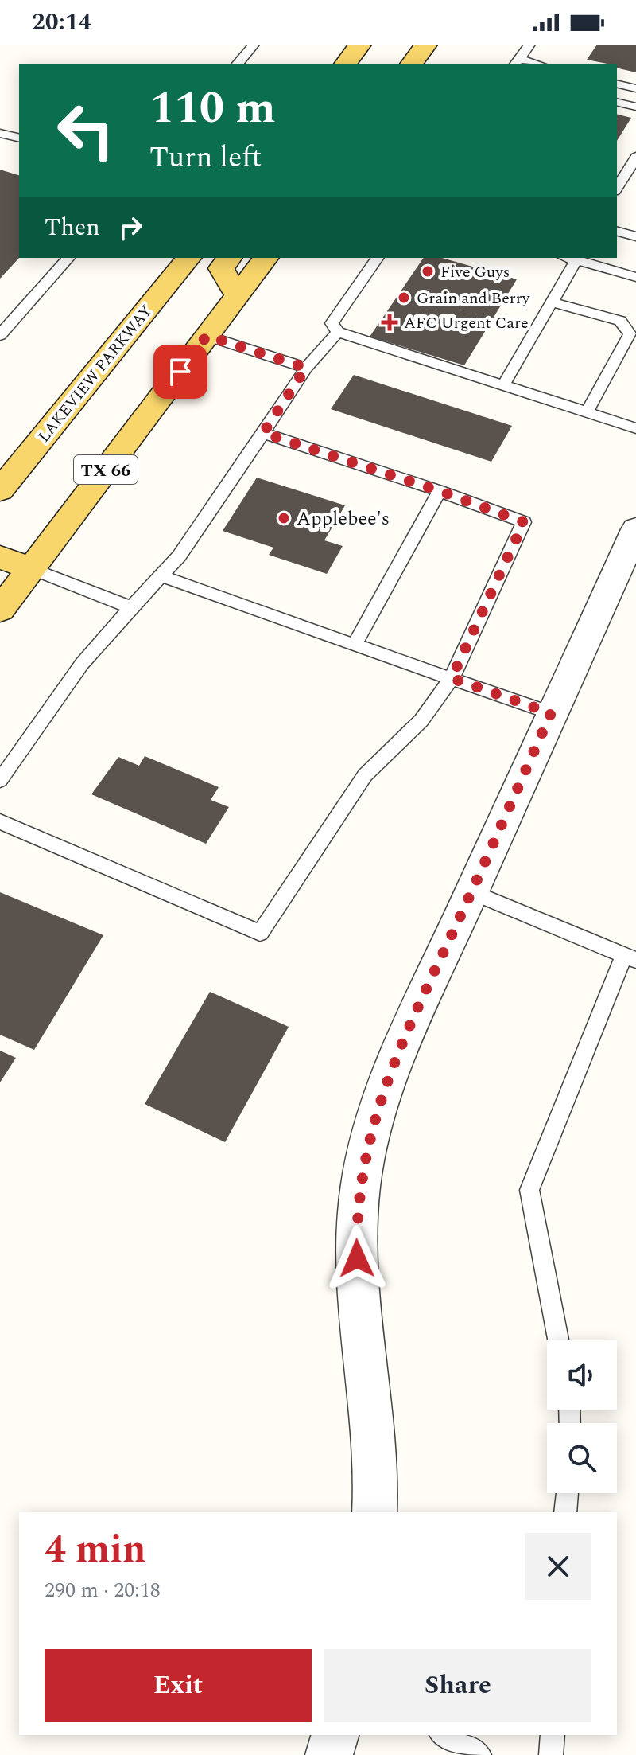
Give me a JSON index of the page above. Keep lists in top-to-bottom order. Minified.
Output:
{"streets":{"main road":["LAKEVIEW PARKWAY","TX 66"]},"places":{"other":["Five Guys","Grain and Berry","Applebee's"],"health":["AFC Urgent Care"]},"page":{"status":"20:14","turn":["110 m","Turn left"],"then":"Then","heading":["4 min","290 m · 20:18"],"buttons":["Exit","Share"]}}
